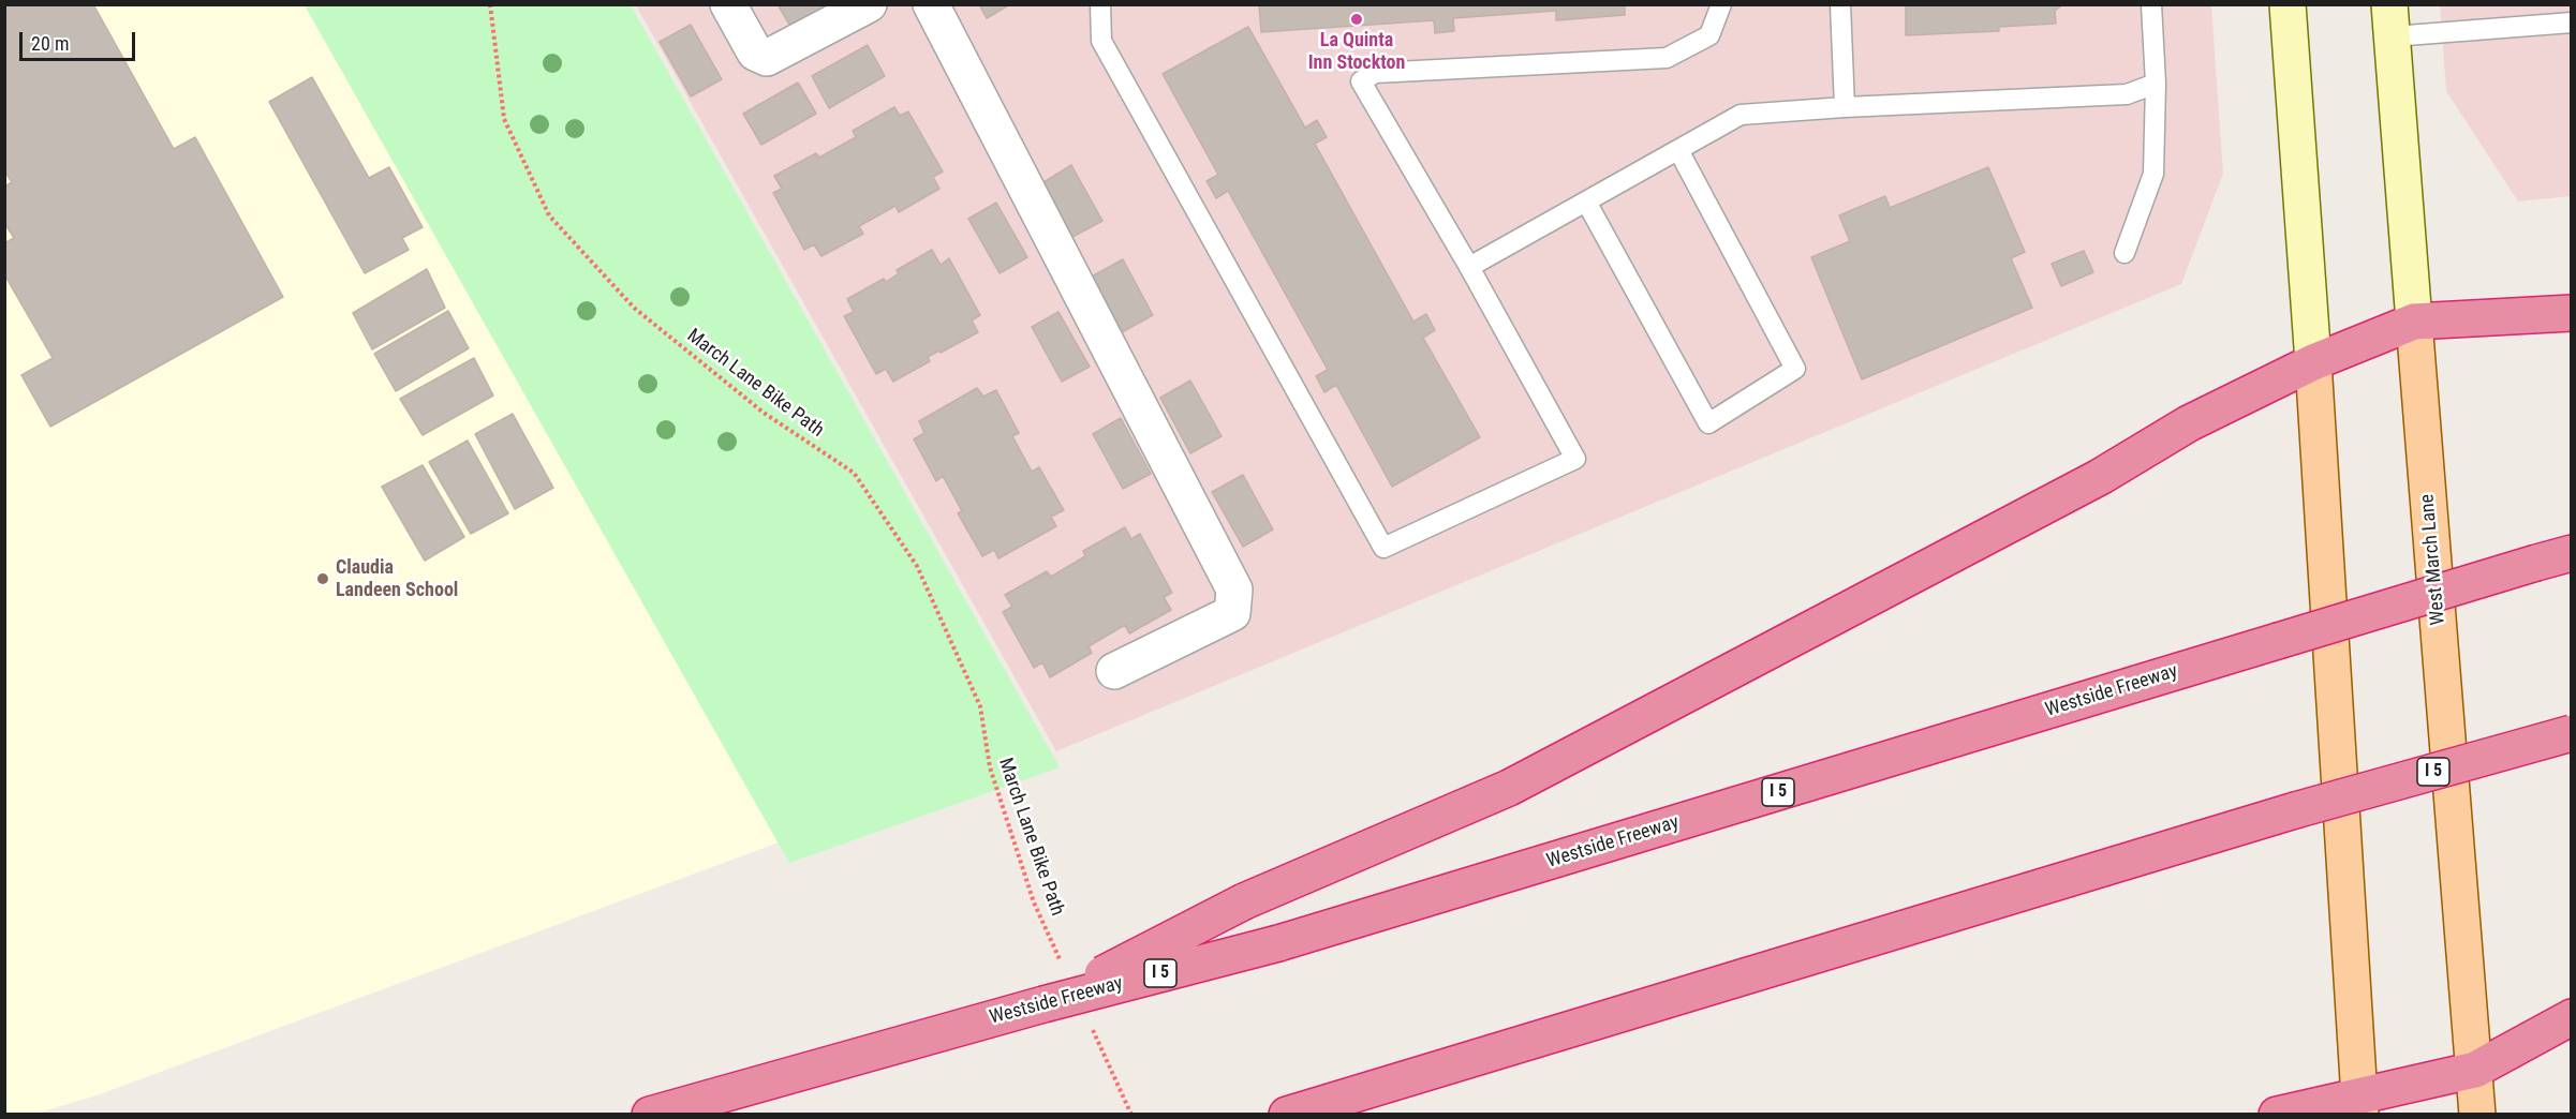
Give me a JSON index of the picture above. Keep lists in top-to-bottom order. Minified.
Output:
{"streets":{"highway":["Westside Freeway","I 5"],"main road":["West March Lane"],"path":["March Lane Bike Path"]},"places":["La Quinta Inn Stockton","Claudia Landeen School"],"scale_bar":"20 m"}
